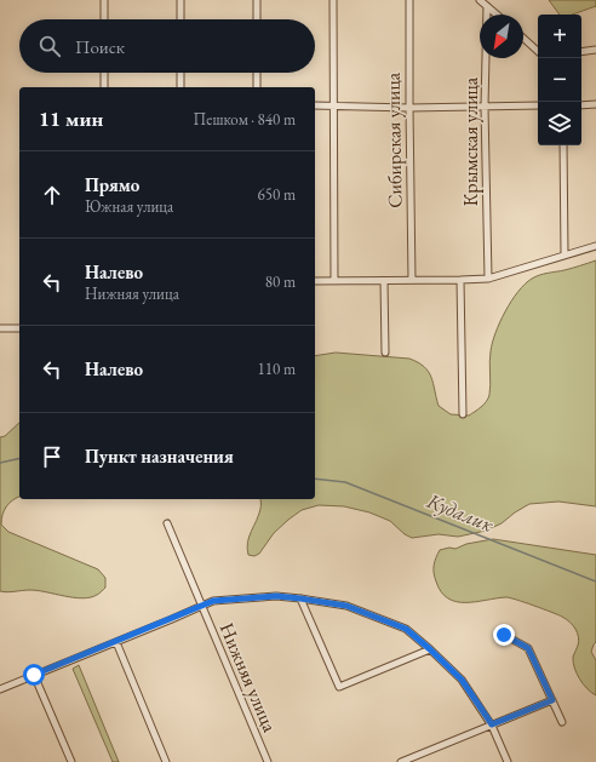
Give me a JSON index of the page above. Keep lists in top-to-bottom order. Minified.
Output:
{"streets":{"street":["Сибирская улица","Крымская улица","Нижняя улица"]},"water":["Кудалик"],"north":"bottom left","page":{"map_buttons":["+","−"],"search":"Поиск","heading":["11 мин","Пешком · 840 m"],"list":[["Прямо","Южная улица","650 m"],["Налево","Нижняя улица","80 m"],["Налево","110 m"],"Пункт назначения"]}}
